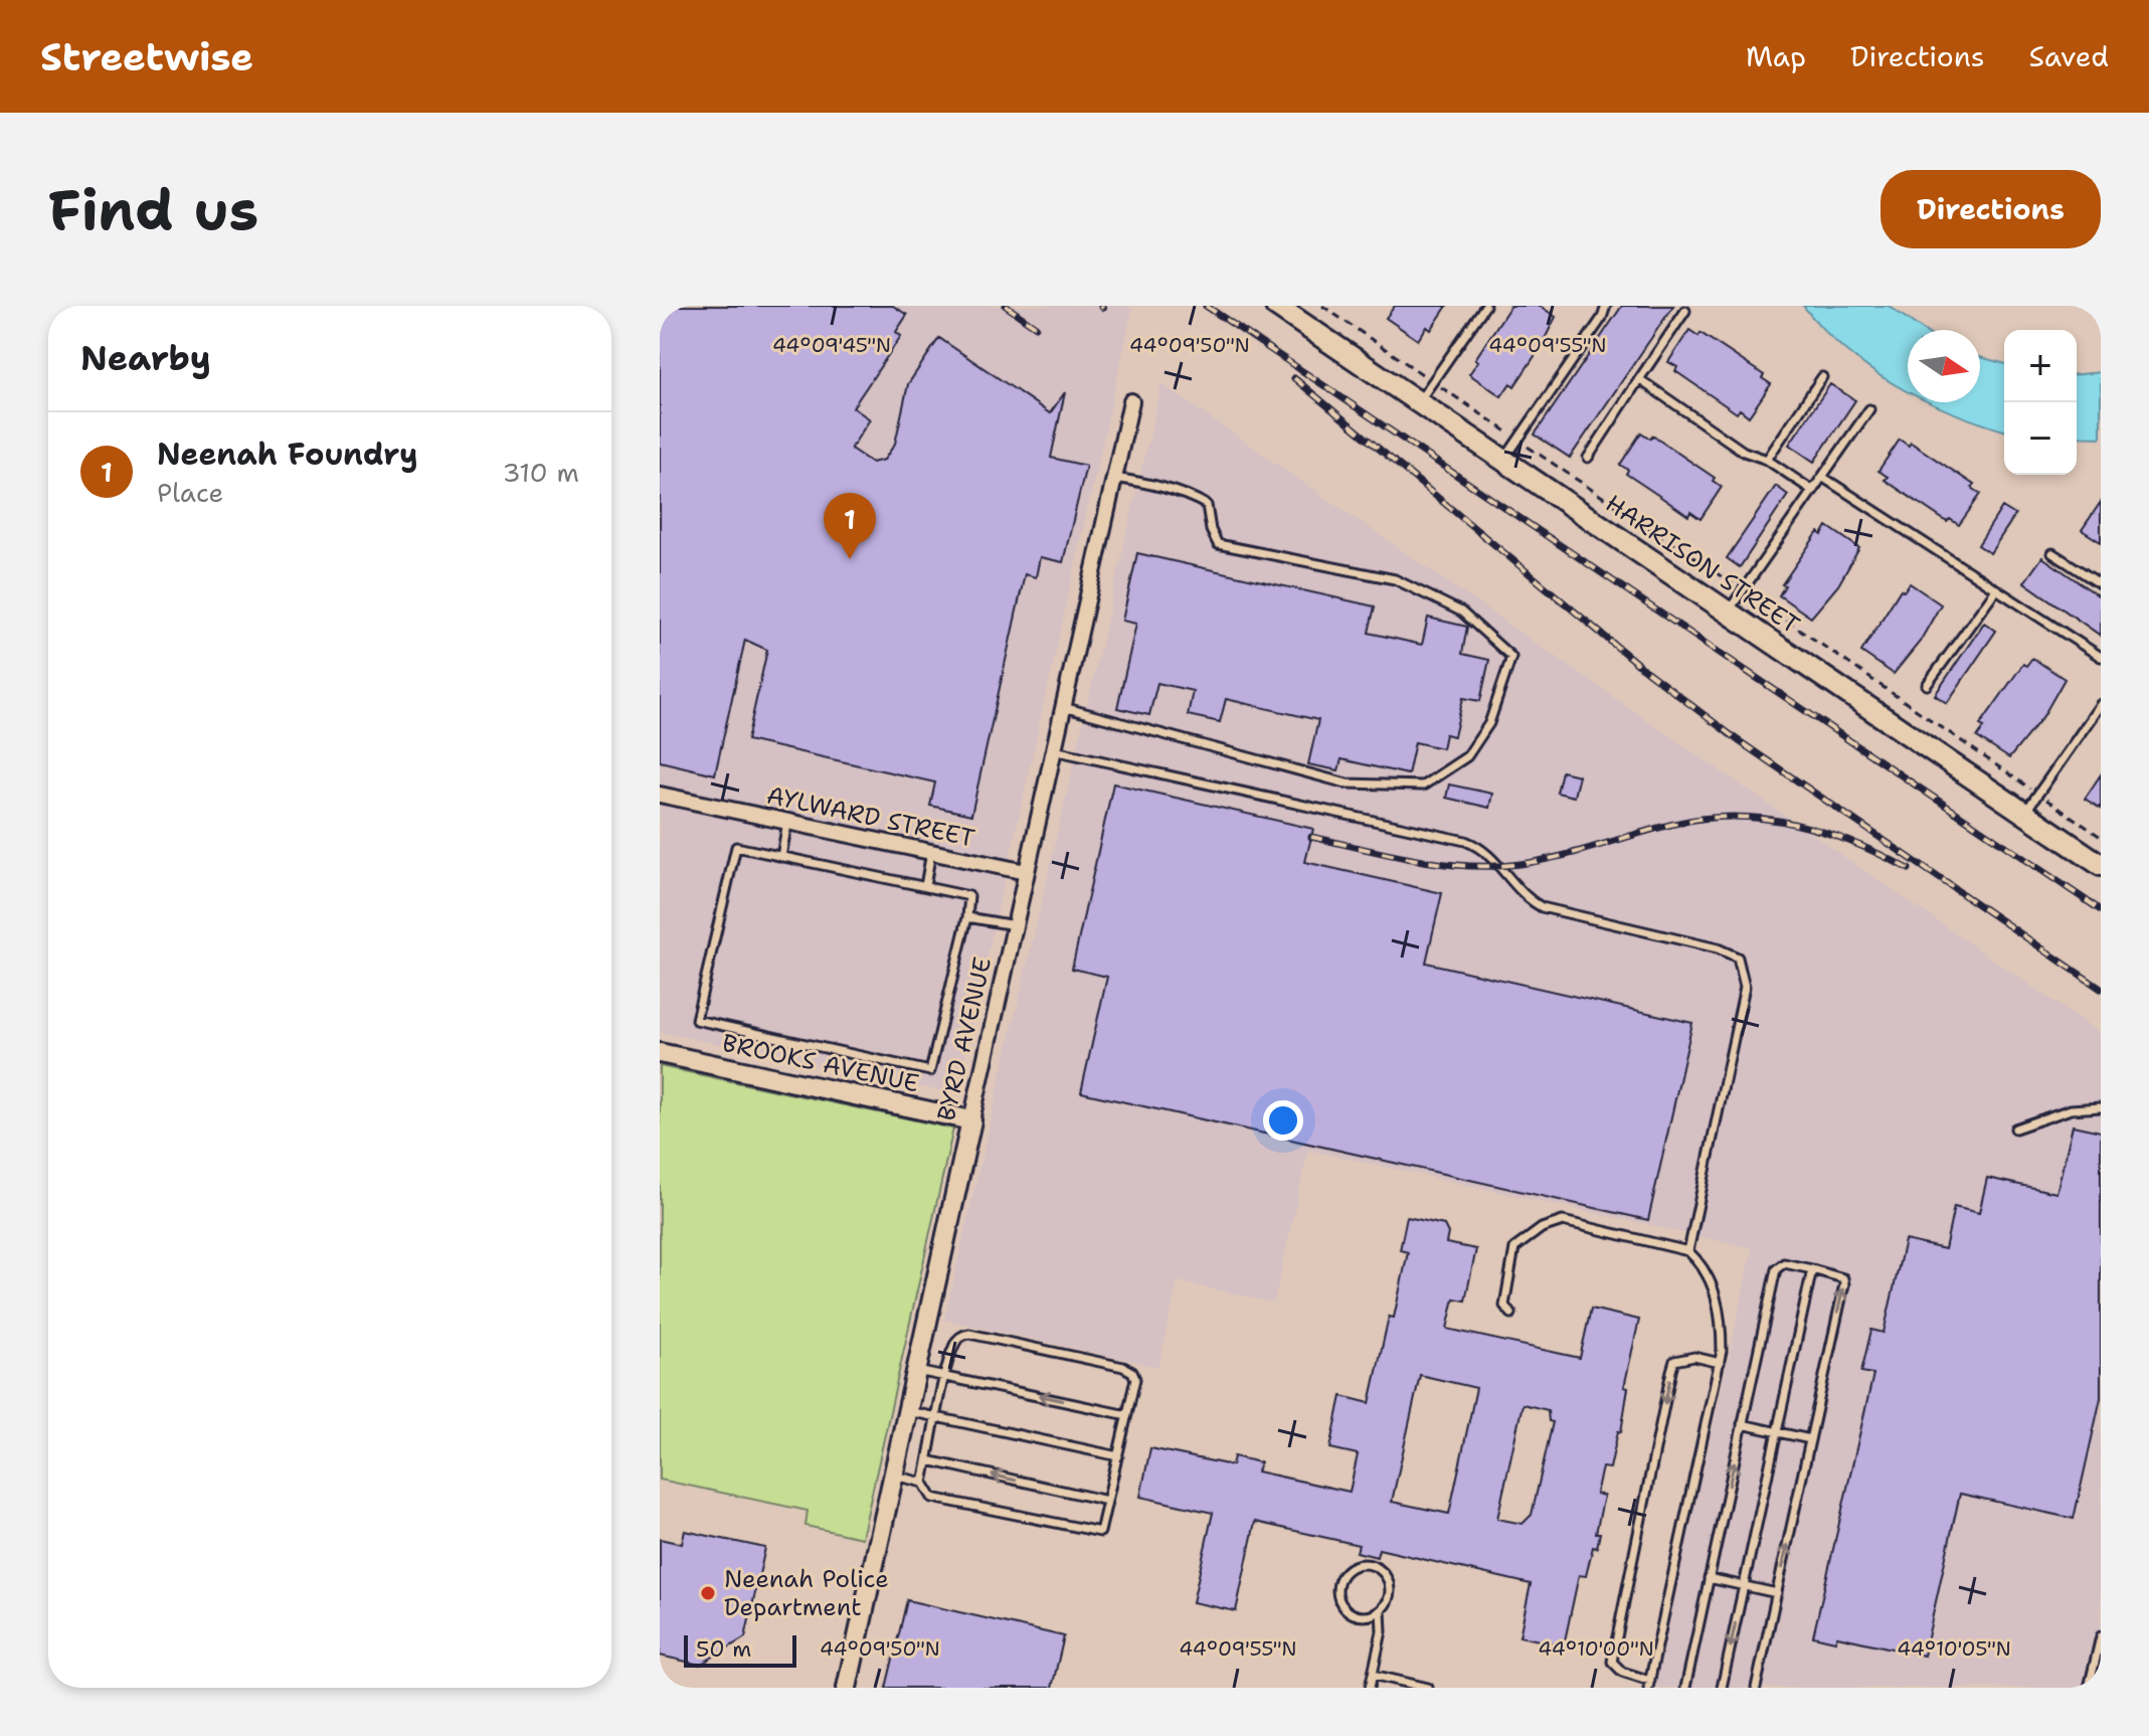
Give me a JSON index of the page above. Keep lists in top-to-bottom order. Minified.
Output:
{"streets":{"main road":["HARRISON STREET"],"street":["AYLWARD STREET","BYRD AVENUE","BROOKS AVENUE"]},"crossings":[["AYLWARD STREET","BYRD AVENUE"],["BYRD AVENUE","BROOKS AVENUE"]],"places":["Neenah Police Department"],"scale_bar":"50 m","north":"right","page":{"header":"Streetwise","nav":["Map","Directions","Saved"],"buttons":"Directions","title":"Find us","heading":"Nearby","map_buttons":["+","−"],"list":[{"mark":"1","name":"Neenah Foundry","note":"Place","value":"310 m"}],"pins":"1","scale":"50 m"},"coordinates":["44°09'45\"N","44°09'50\"N","44°09'55\"N","44°10'00\"N","44°10'05\"N"]}
